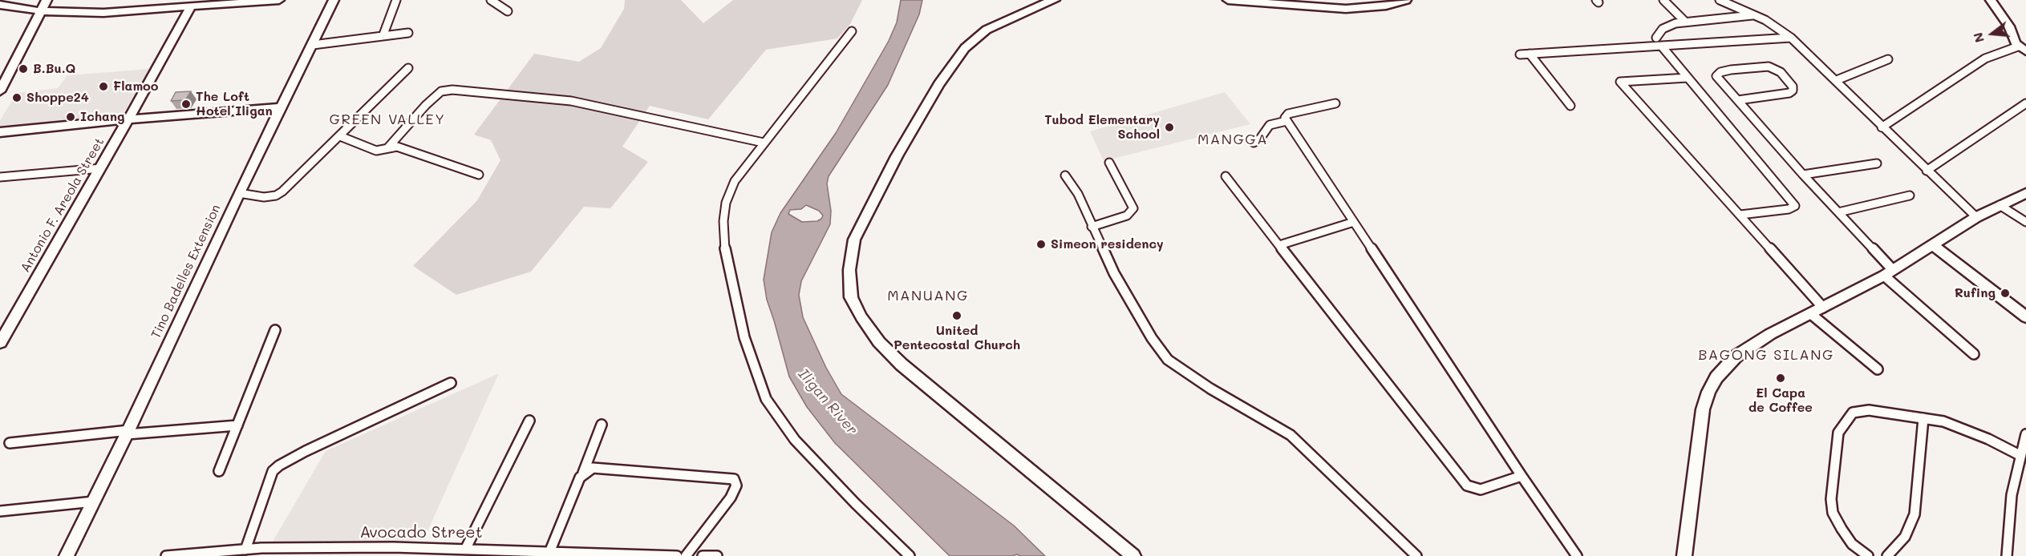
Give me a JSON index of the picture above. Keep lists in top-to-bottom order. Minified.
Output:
{"streets":{"street":["Antonio F. Areola Street","Tino Badelles Extension","Avocado Street"]},"districts":["GREEN VALLEY","MANGGA","MANUANG","BAGONG SILANG"],"water":["Iligan River"],"places":["B.Bu.Q","Flamoo","Shoppe24","The Loft Hotel Iligan","Ichang","Tubod Elementary School","Simeon residency","Rufing","United Pentecostal Church","El Capa de Coffee"],"north":"left"}
